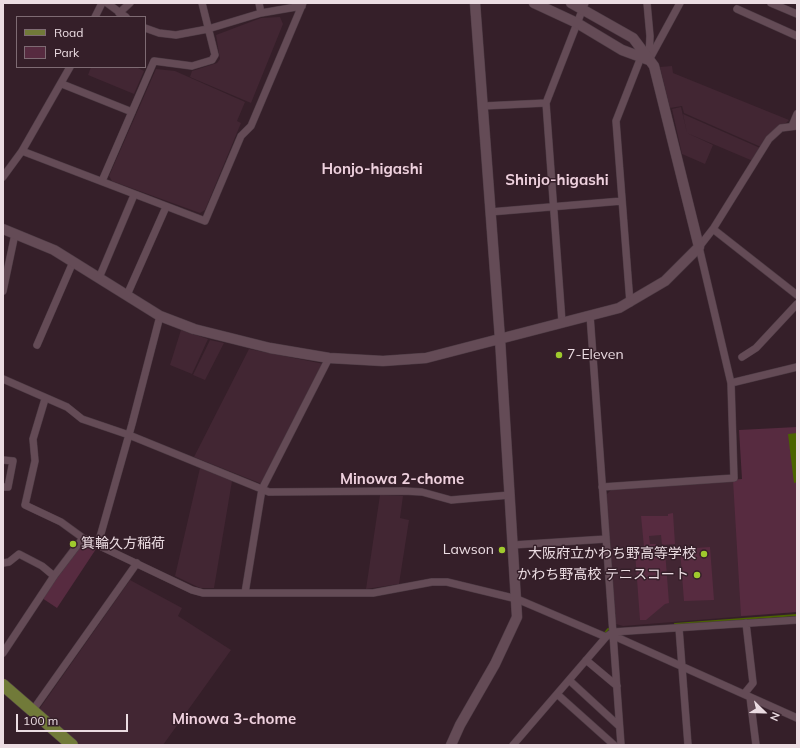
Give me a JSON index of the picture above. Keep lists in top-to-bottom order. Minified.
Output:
{"districts":["Honjo-higashi","Shinjo-higashi","Minowa 2-chome","Minowa 3-chome"],"places":["7-Eleven","箕輪久方稲荷","Lawson","大阪府立かわち野高等学校","かわち野高校 テニスコート"],"legend":["Road","Park"],"scale_bar":"100 m","north":"bottom right"}
